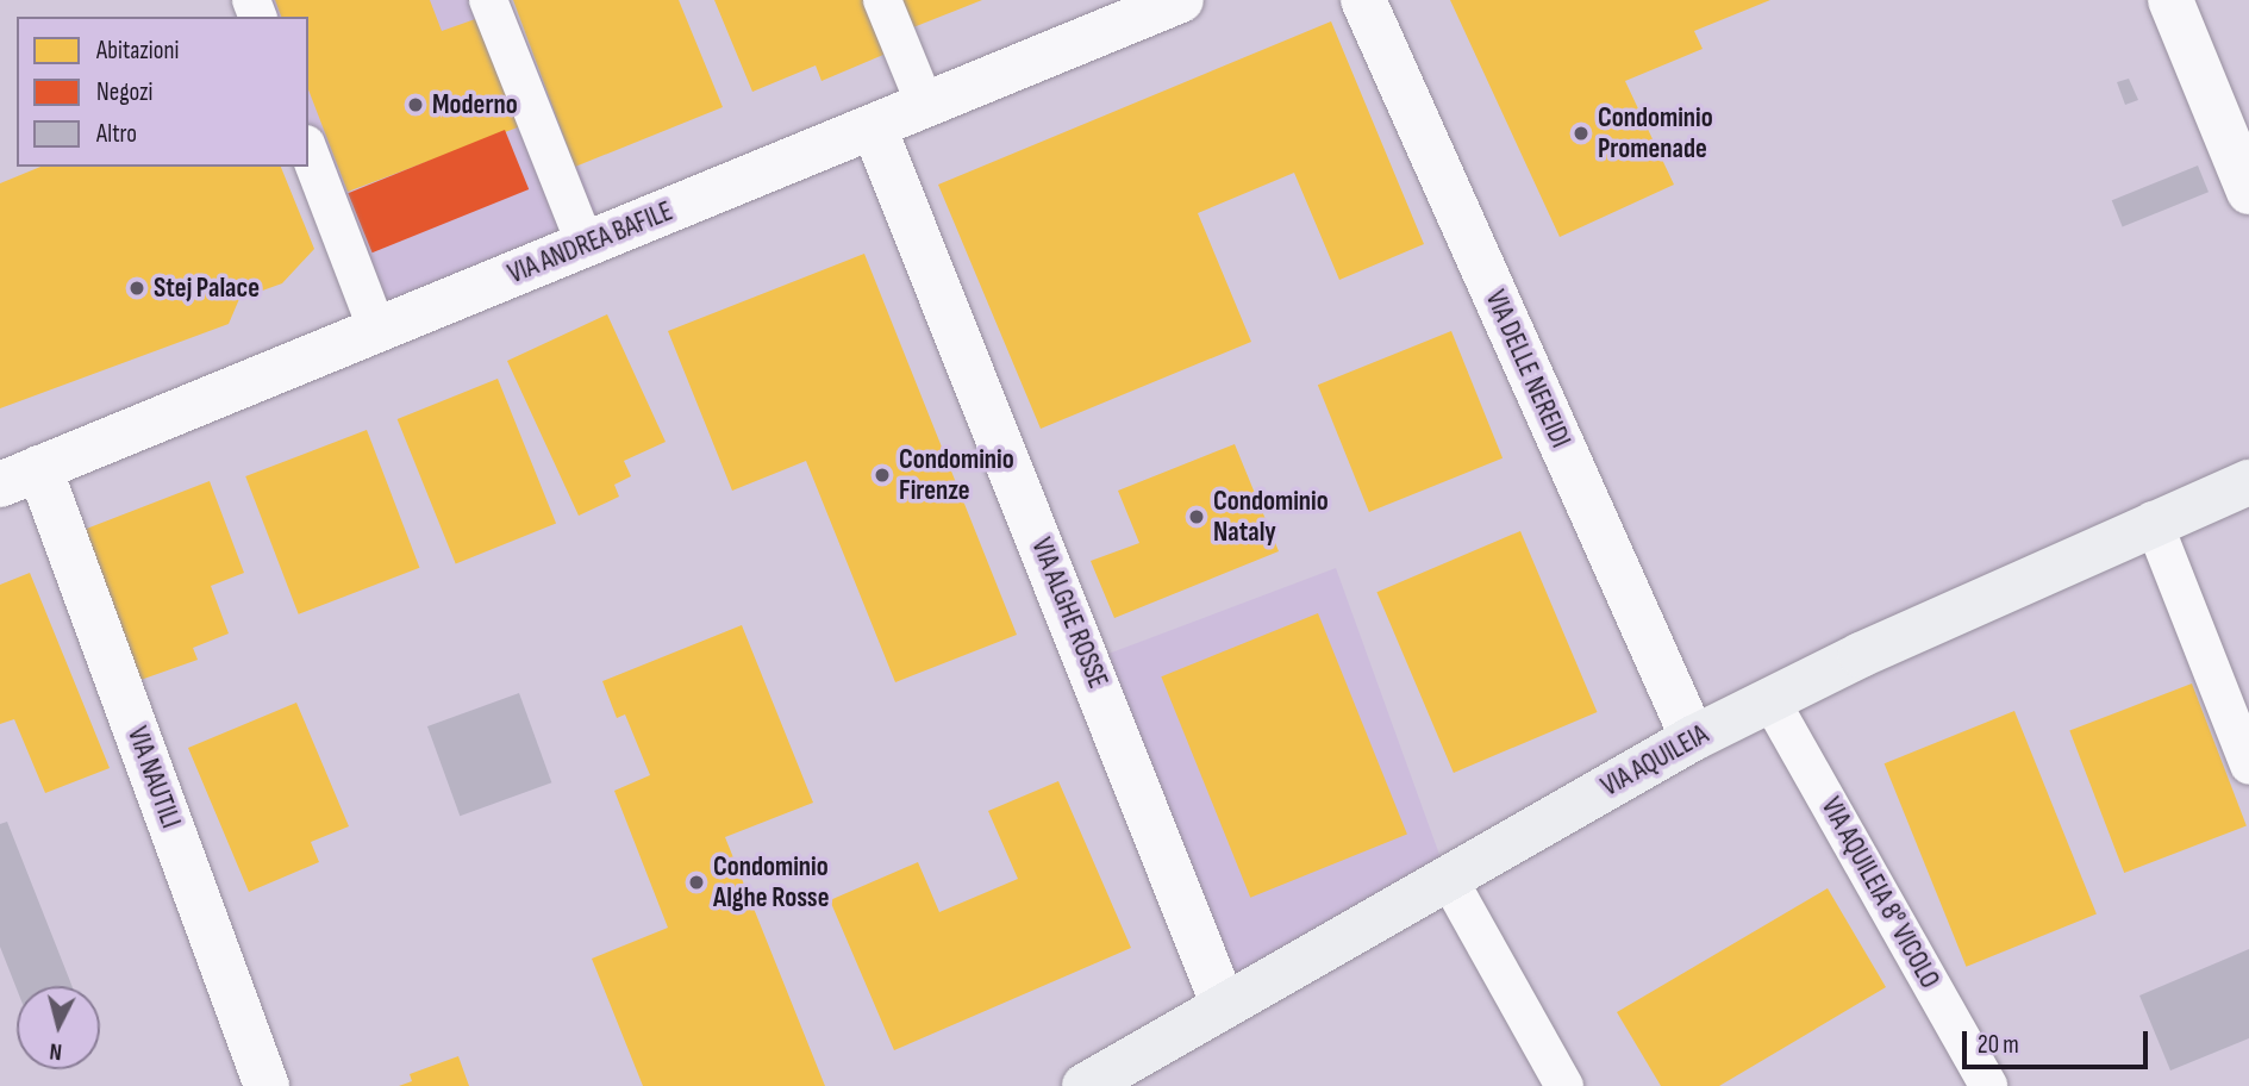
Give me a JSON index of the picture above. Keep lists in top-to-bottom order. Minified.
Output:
{"streets":{"street":["VIA ANDREA BAFILE","VIA DELLE NEREIDI","VIA ALGHE ROSSE","VIA AQUILEIA","VIA NAUTILI"],"lane":["VIA AQUILEIA 8° VICOLO"]},"crossings":[["VIA ANDREA BAFILE","VIA ALGHE ROSSE"],["VIA ANDREA BAFILE","VIA NAUTILI"],["VIA DELLE NEREIDI","VIA AQUILEIA"],["VIA ALGHE ROSSE","VIA AQUILEIA"],["VIA AQUILEIA","VIA AQUILEIA 8° VICOLO"]],"places":["Moderno","Condominio Promenade","Stej Palace","Condominio Firenze","Condominio Nataly","Condominio Alghe Rosse"],"legend":["Abitazioni","Negozi","Altro"],"scale_bar":"20 m","north":"bottom"}
